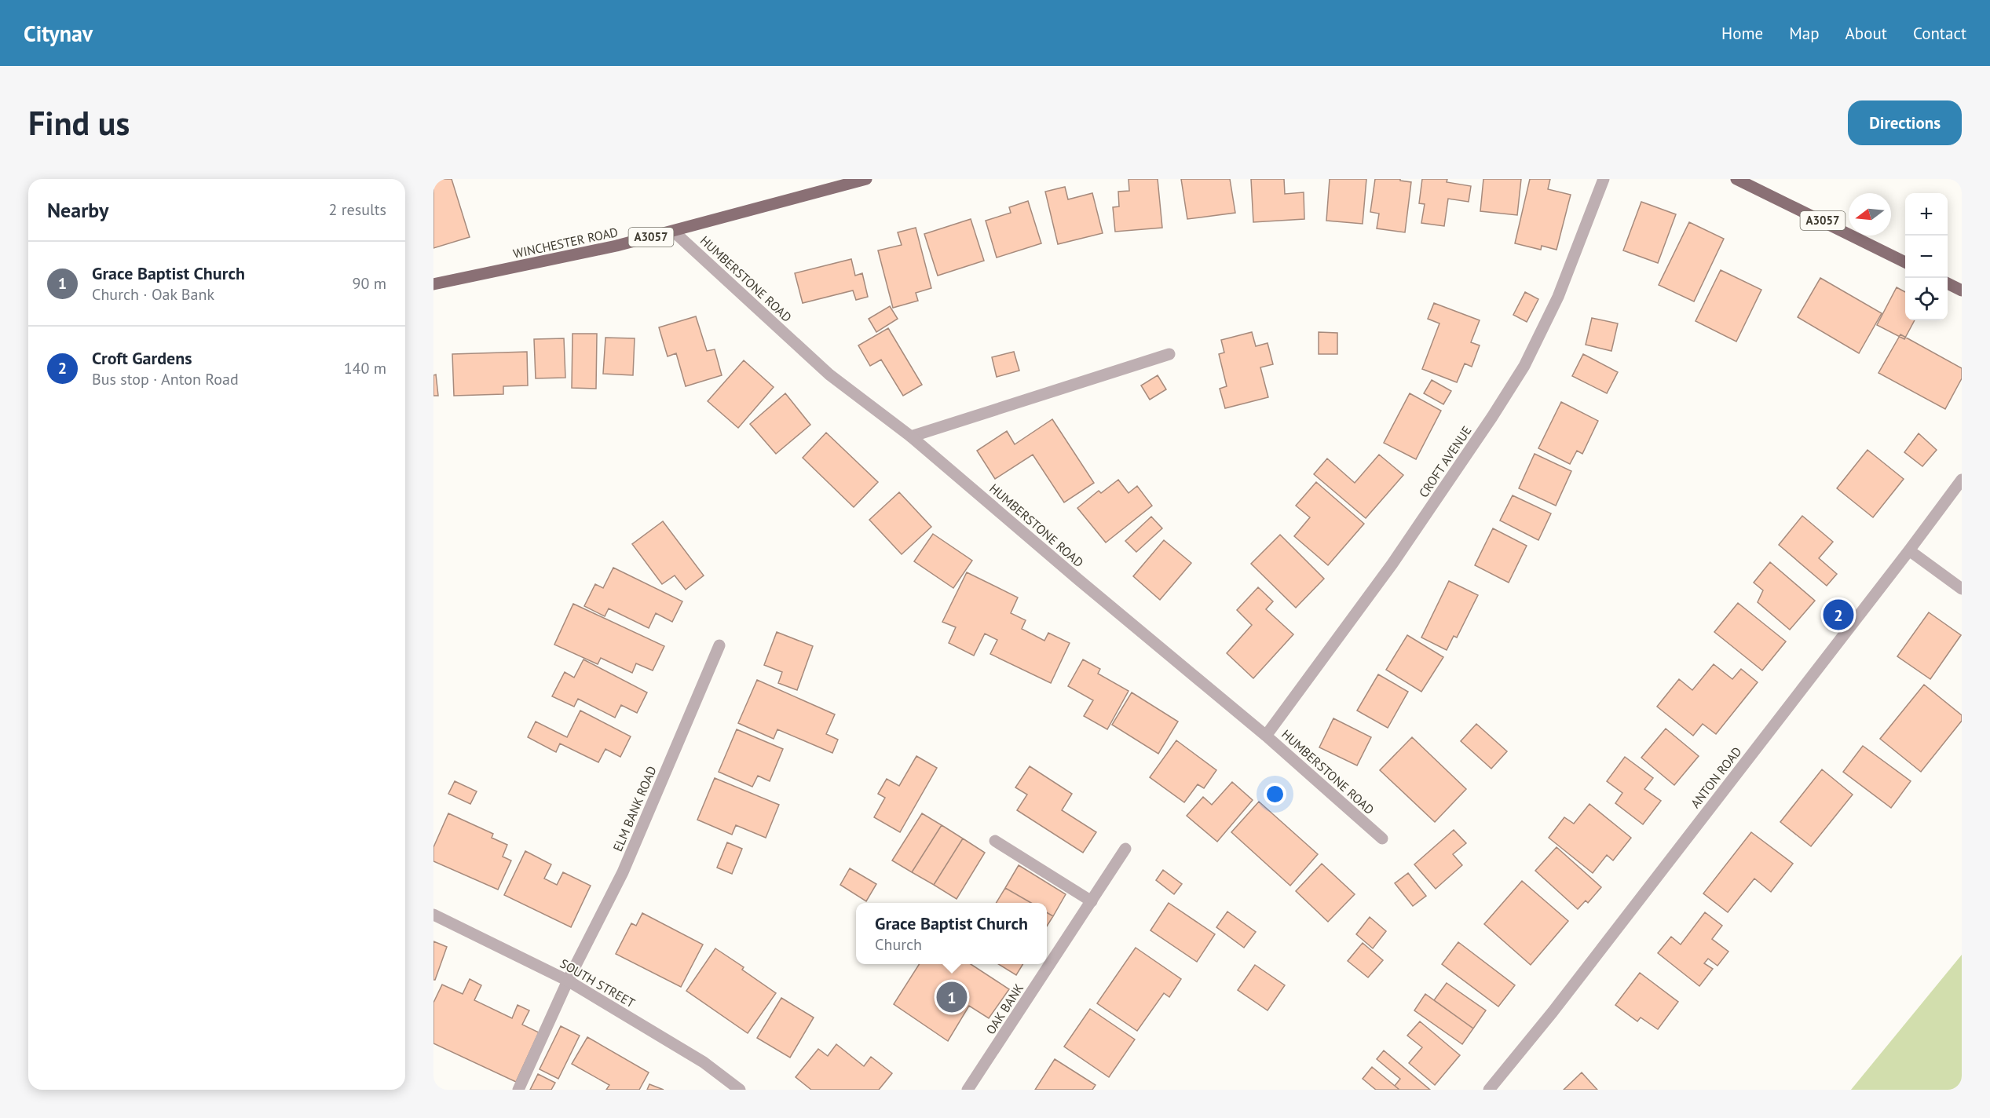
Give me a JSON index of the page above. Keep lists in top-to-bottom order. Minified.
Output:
{"streets":{"main road":["A3057","WINCHESTER ROAD"],"street":["HUMBERSTONE ROAD","CROFT AVENUE","ANTON ROAD","ELM BANK ROAD","SOUTH STREET","OAK BANK"]},"crossings":[["WINCHESTER ROAD","HUMBERSTONE ROAD"],["HUMBERSTONE ROAD","CROFT AVENUE"],["ELM BANK ROAD","SOUTH STREET"]],"north":"left","page":{"header":"Citynav","nav":["Home","Map","About","Contact"],"buttons":"Directions","title":"Find us","heading":["Nearby","2 results"],"map_buttons":["+","−"],"list":[{"mark":"1","name":"Grace Baptist Church","note":"Church · Oak Bank","value":"90 m"},{"mark":"2","name":"Croft Gardens","note":"Bus stop · Anton Road","value":"140 m"}],"pins":["2","1"],"popup":["Grace Baptist Church","Church"]}}
